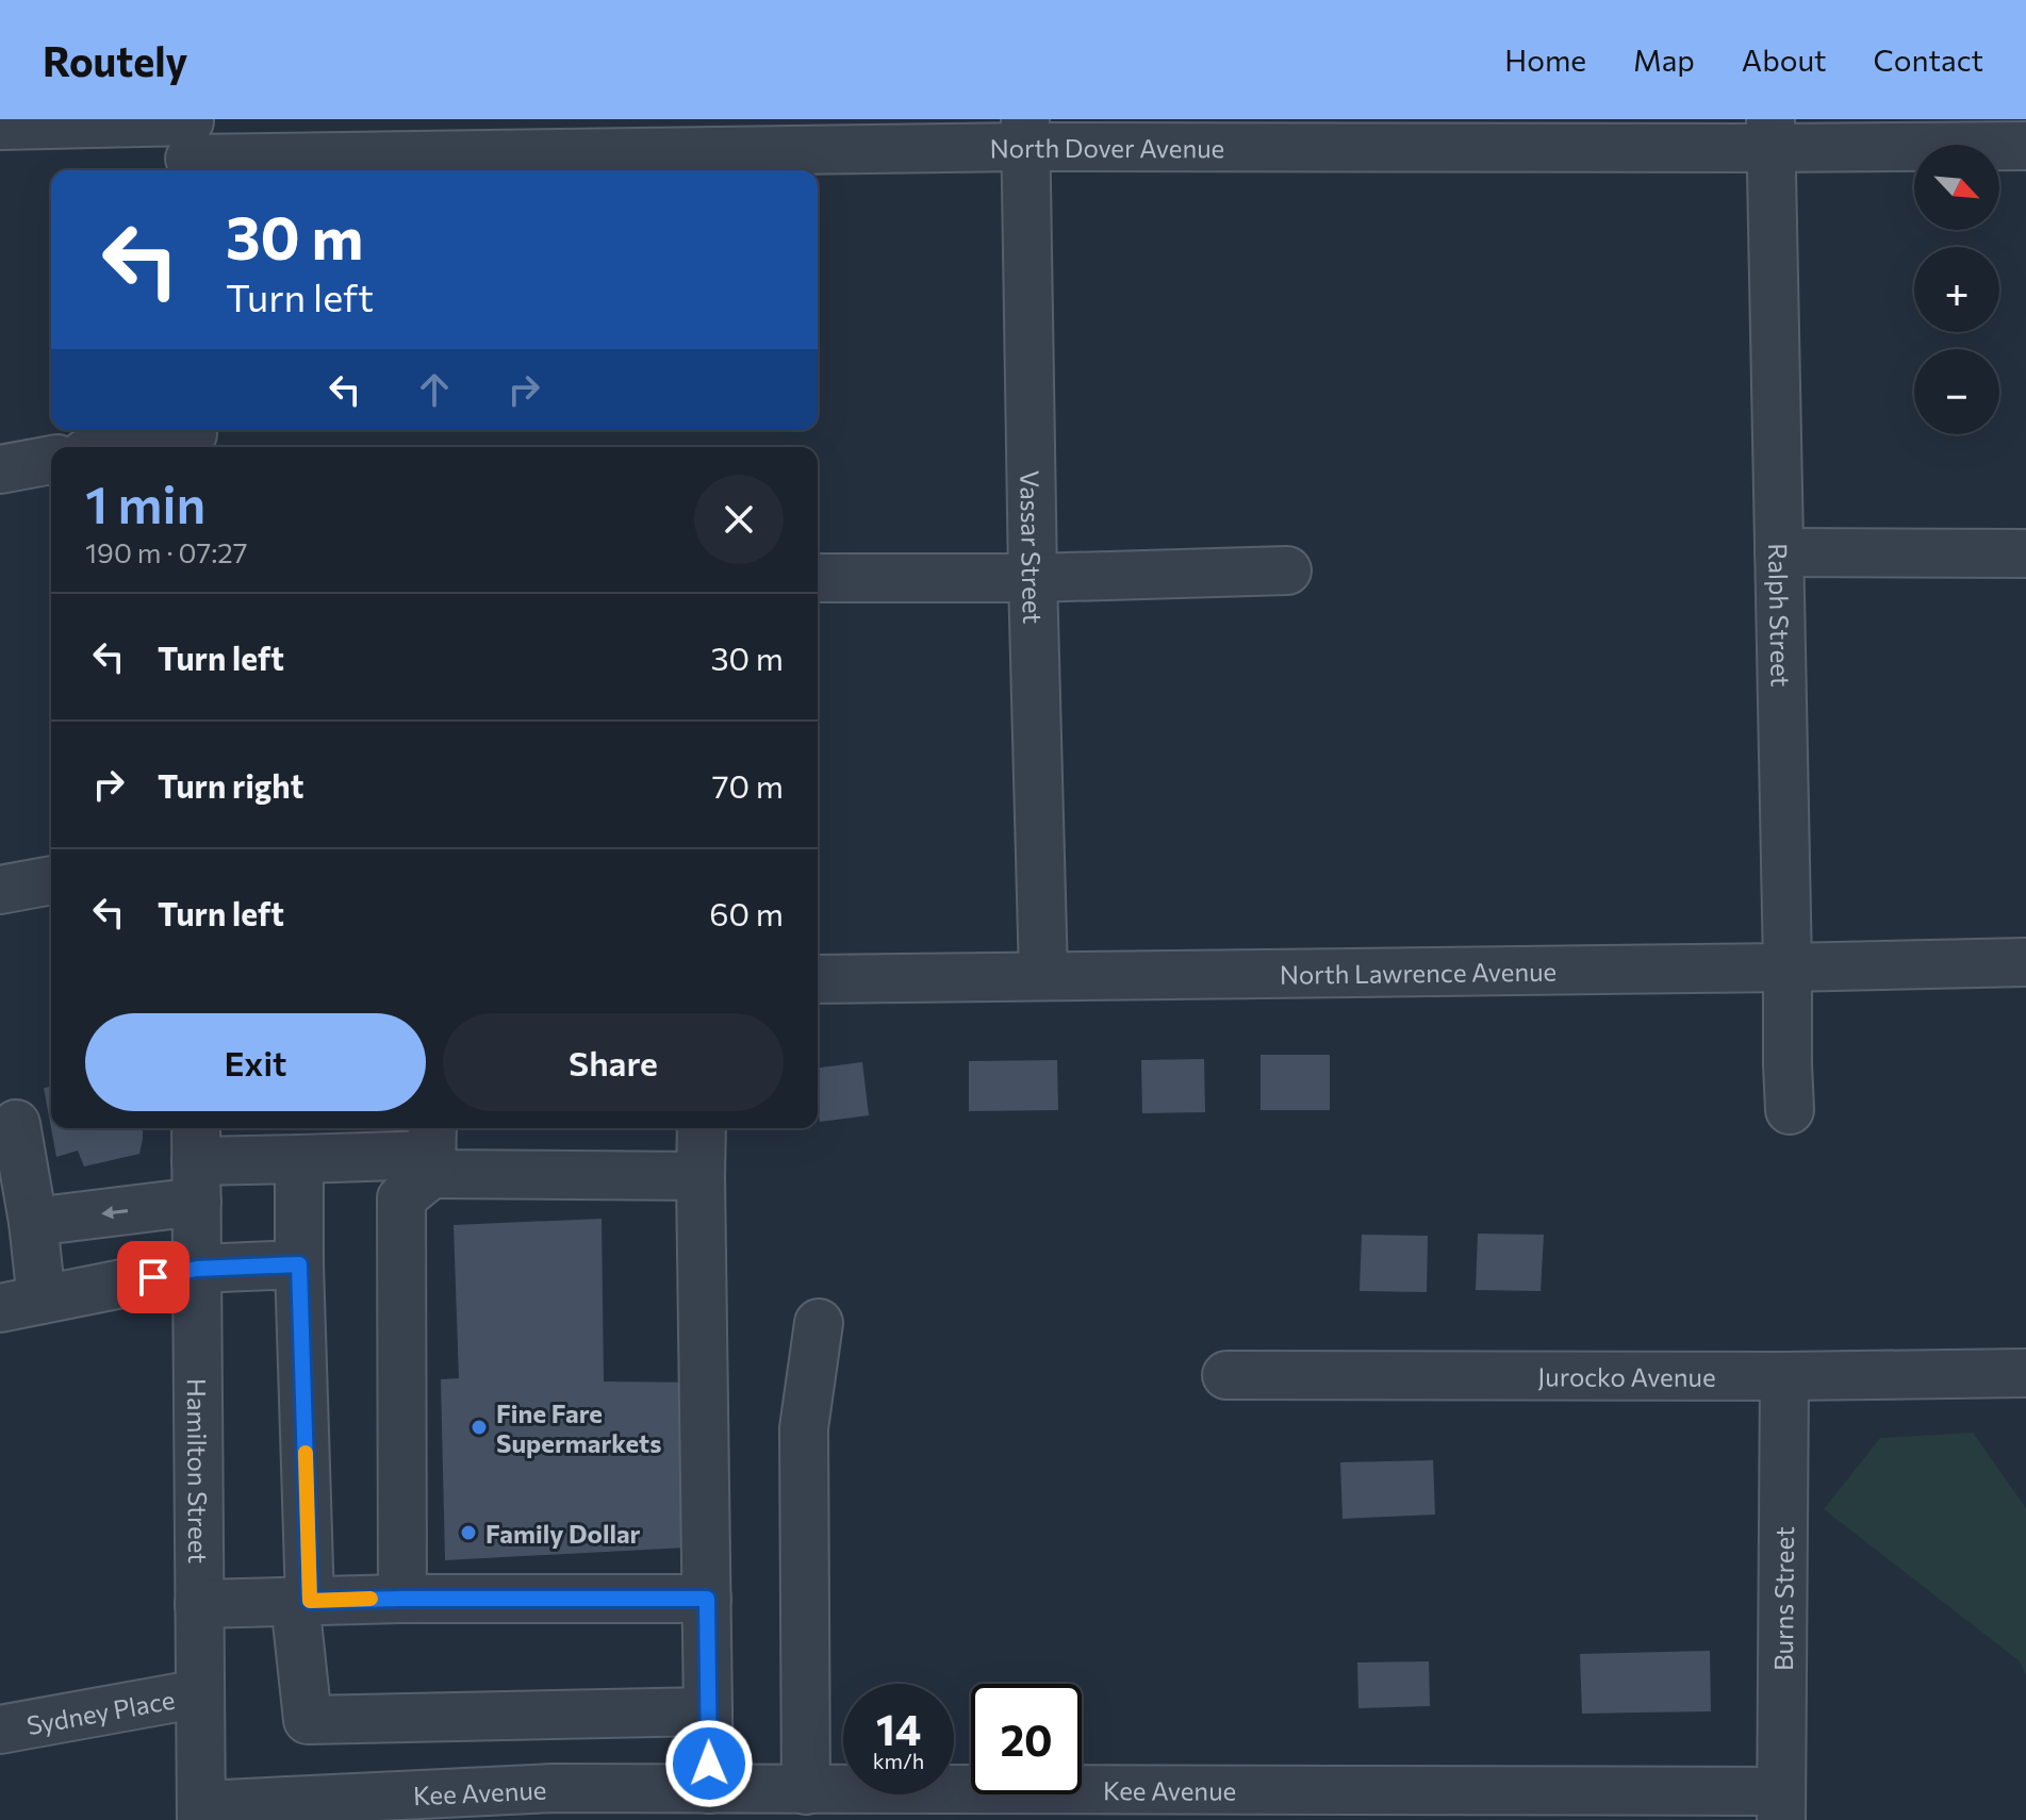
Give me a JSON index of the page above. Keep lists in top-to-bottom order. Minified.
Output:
{"streets":{"street":["North Dover Avenue","Vassar Street","Ralph Street","North Lawrence Avenue","Jurocko Avenue","Hamilton Street","Burns Street","Sydney Place","Kee Avenue"]},"crossings":[["North Dover Avenue","Vassar Street"],["North Dover Avenue","Ralph Street"],["Vassar Street","North Lawrence Avenue"],["Ralph Street","North Lawrence Avenue"],["Jurocko Avenue","Burns Street"],["Hamilton Street","Sydney Place"],["Hamilton Street","Kee Avenue"],["Burns Street","Kee Avenue"]],"places":["Fine Fare Supermarkets","Family Dollar"],"north":"bottom right","page":{"header":"Routely","nav":["Home","Map","About","Contact"],"map_buttons":["+","−"],"turn":["30 m","Turn left"],"heading":["1 min","190 m · 07:27"],"list":[{"name":"Turn left","value":"30 m"},{"name":"Turn right","value":"70 m"},{"name":"Turn left","value":"60 m"}],"buttons":["Exit","Share"],"speed":"14 km/h","limit":"20"}}
